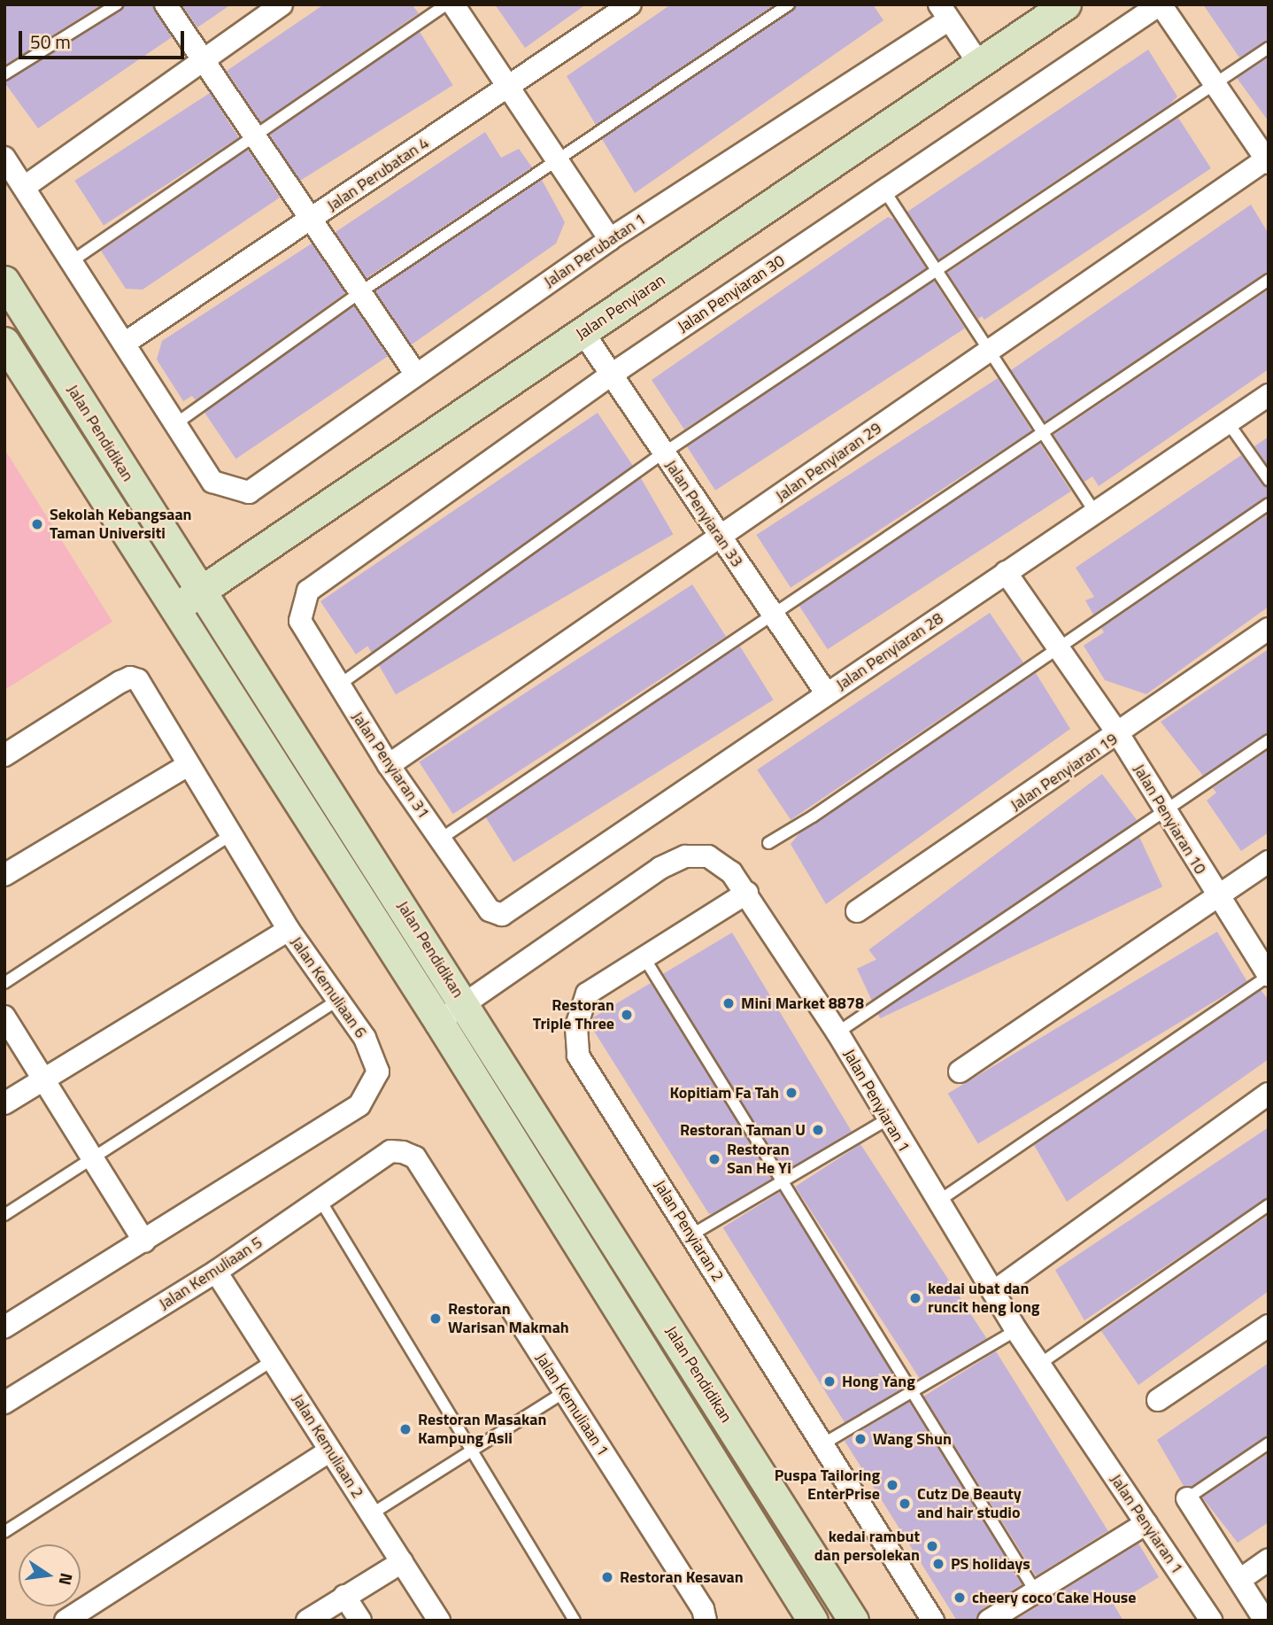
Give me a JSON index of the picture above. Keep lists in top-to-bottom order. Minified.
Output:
{"streets":{"main road":["Jalan Penyiaran","Jalan Pendidikan"],"street":["Jalan Perubatan 4","Jalan Perubatan 1","Jalan Penyiaran 30","Jalan Penyiaran 29","Jalan Penyiaran 33","Jalan Penyiaran 28","Jalan Penyiaran 31","Jalan Penyiaran 19","Jalan Penyiaran 10","Jalan Kemuliaan 6","Jalan Penyiaran 1","Jalan Penyiaran 2","Jalan Kemuliaan 5","Jalan Kemuliaan 1","Jalan Kemuliaan 2"]},"crossings":[["Jalan Penyiaran 30","Jalan Penyiaran 33"],["Jalan Penyiaran 30","Jalan Penyiaran 31"],["Jalan Penyiaran","Jalan Pendidikan"],["Jalan Penyiaran","Jalan Penyiaran 33"],["Jalan Pendidikan","Jalan Penyiaran 1"],["Jalan Penyiaran 29","Jalan Penyiaran 33"],["Jalan Penyiaran 29","Jalan Penyiaran 31"],["Jalan Penyiaran 33","Jalan Penyiaran 28"],["Jalan Penyiaran 28","Jalan Penyiaran 31"],["Jalan Penyiaran 28","Jalan Penyiaran 10"],["Jalan Penyiaran 19","Jalan Penyiaran 10"],["Jalan Penyiaran 1","Jalan Penyiaran 2"],["Jalan Kemuliaan 5","Jalan Kemuliaan 1"],["Jalan Kemuliaan 5","Jalan Kemuliaan 2"]],"places":["Sekolah Kebangsaan Taman Universiti","Mini Market 8878","Restoran Triple Three","Kopitiam Fa Tah","Restoran Taman U","Restoran San He Yi","kedai ubat dan runcit heng long","Restoran Warisan Makmah","Hong Yang","Restoran Masakan Kampung Asli","Wang Shun","Puspa Tailoring EnterPrise","Cutz De Beauty and hair studio","kedai rambut dan persolekan","PS holidays","Restoran Kesavan","cheery coco Cake House"],"scale_bar":"50 m","north":"right"}
